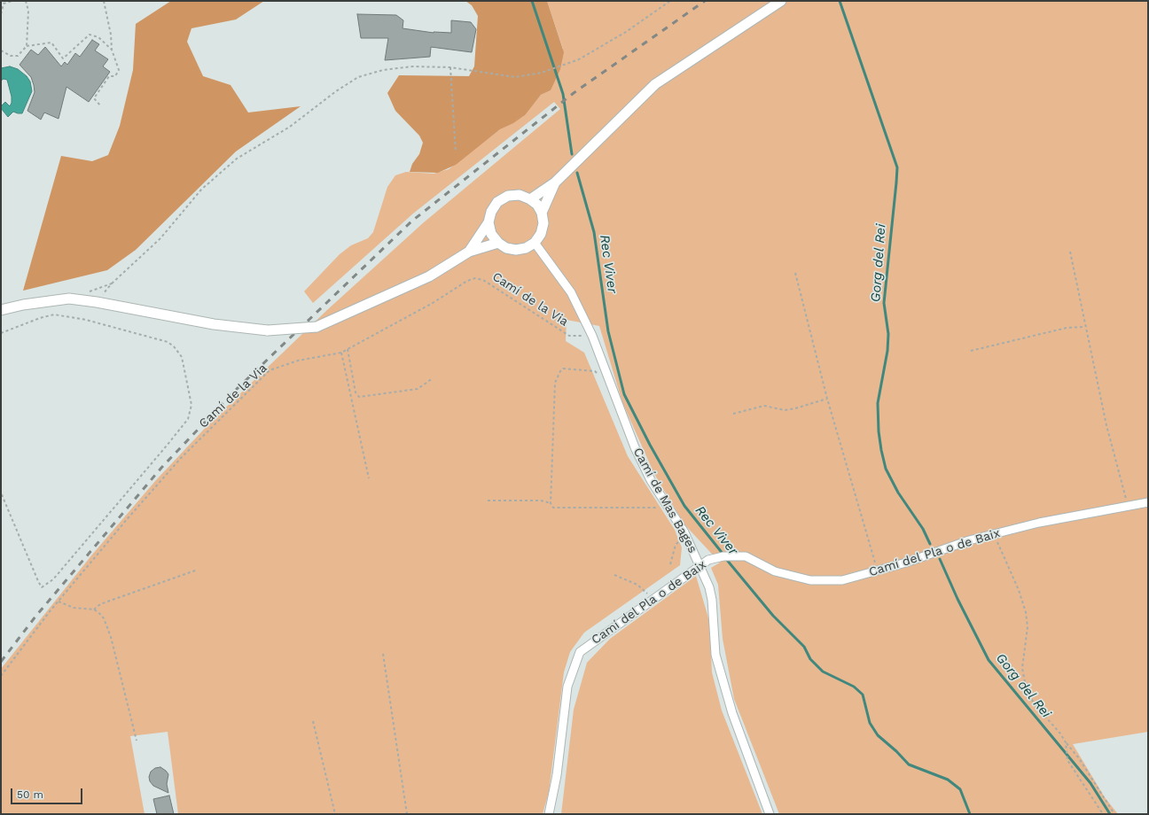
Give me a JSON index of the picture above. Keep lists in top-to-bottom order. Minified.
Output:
{"streets":{"street":["Camí de Mas Bages","Camí del Pla o de Baix"],"path":["Camí de la Via"]},"crossings":[["Camí de la Via","Camí de Mas Bages"],["Camí de Mas Bages","Camí del Pla o de Baix"]],"water":["Gorg del Rei","Rec Viver"],"scale_bar":"50 m"}
